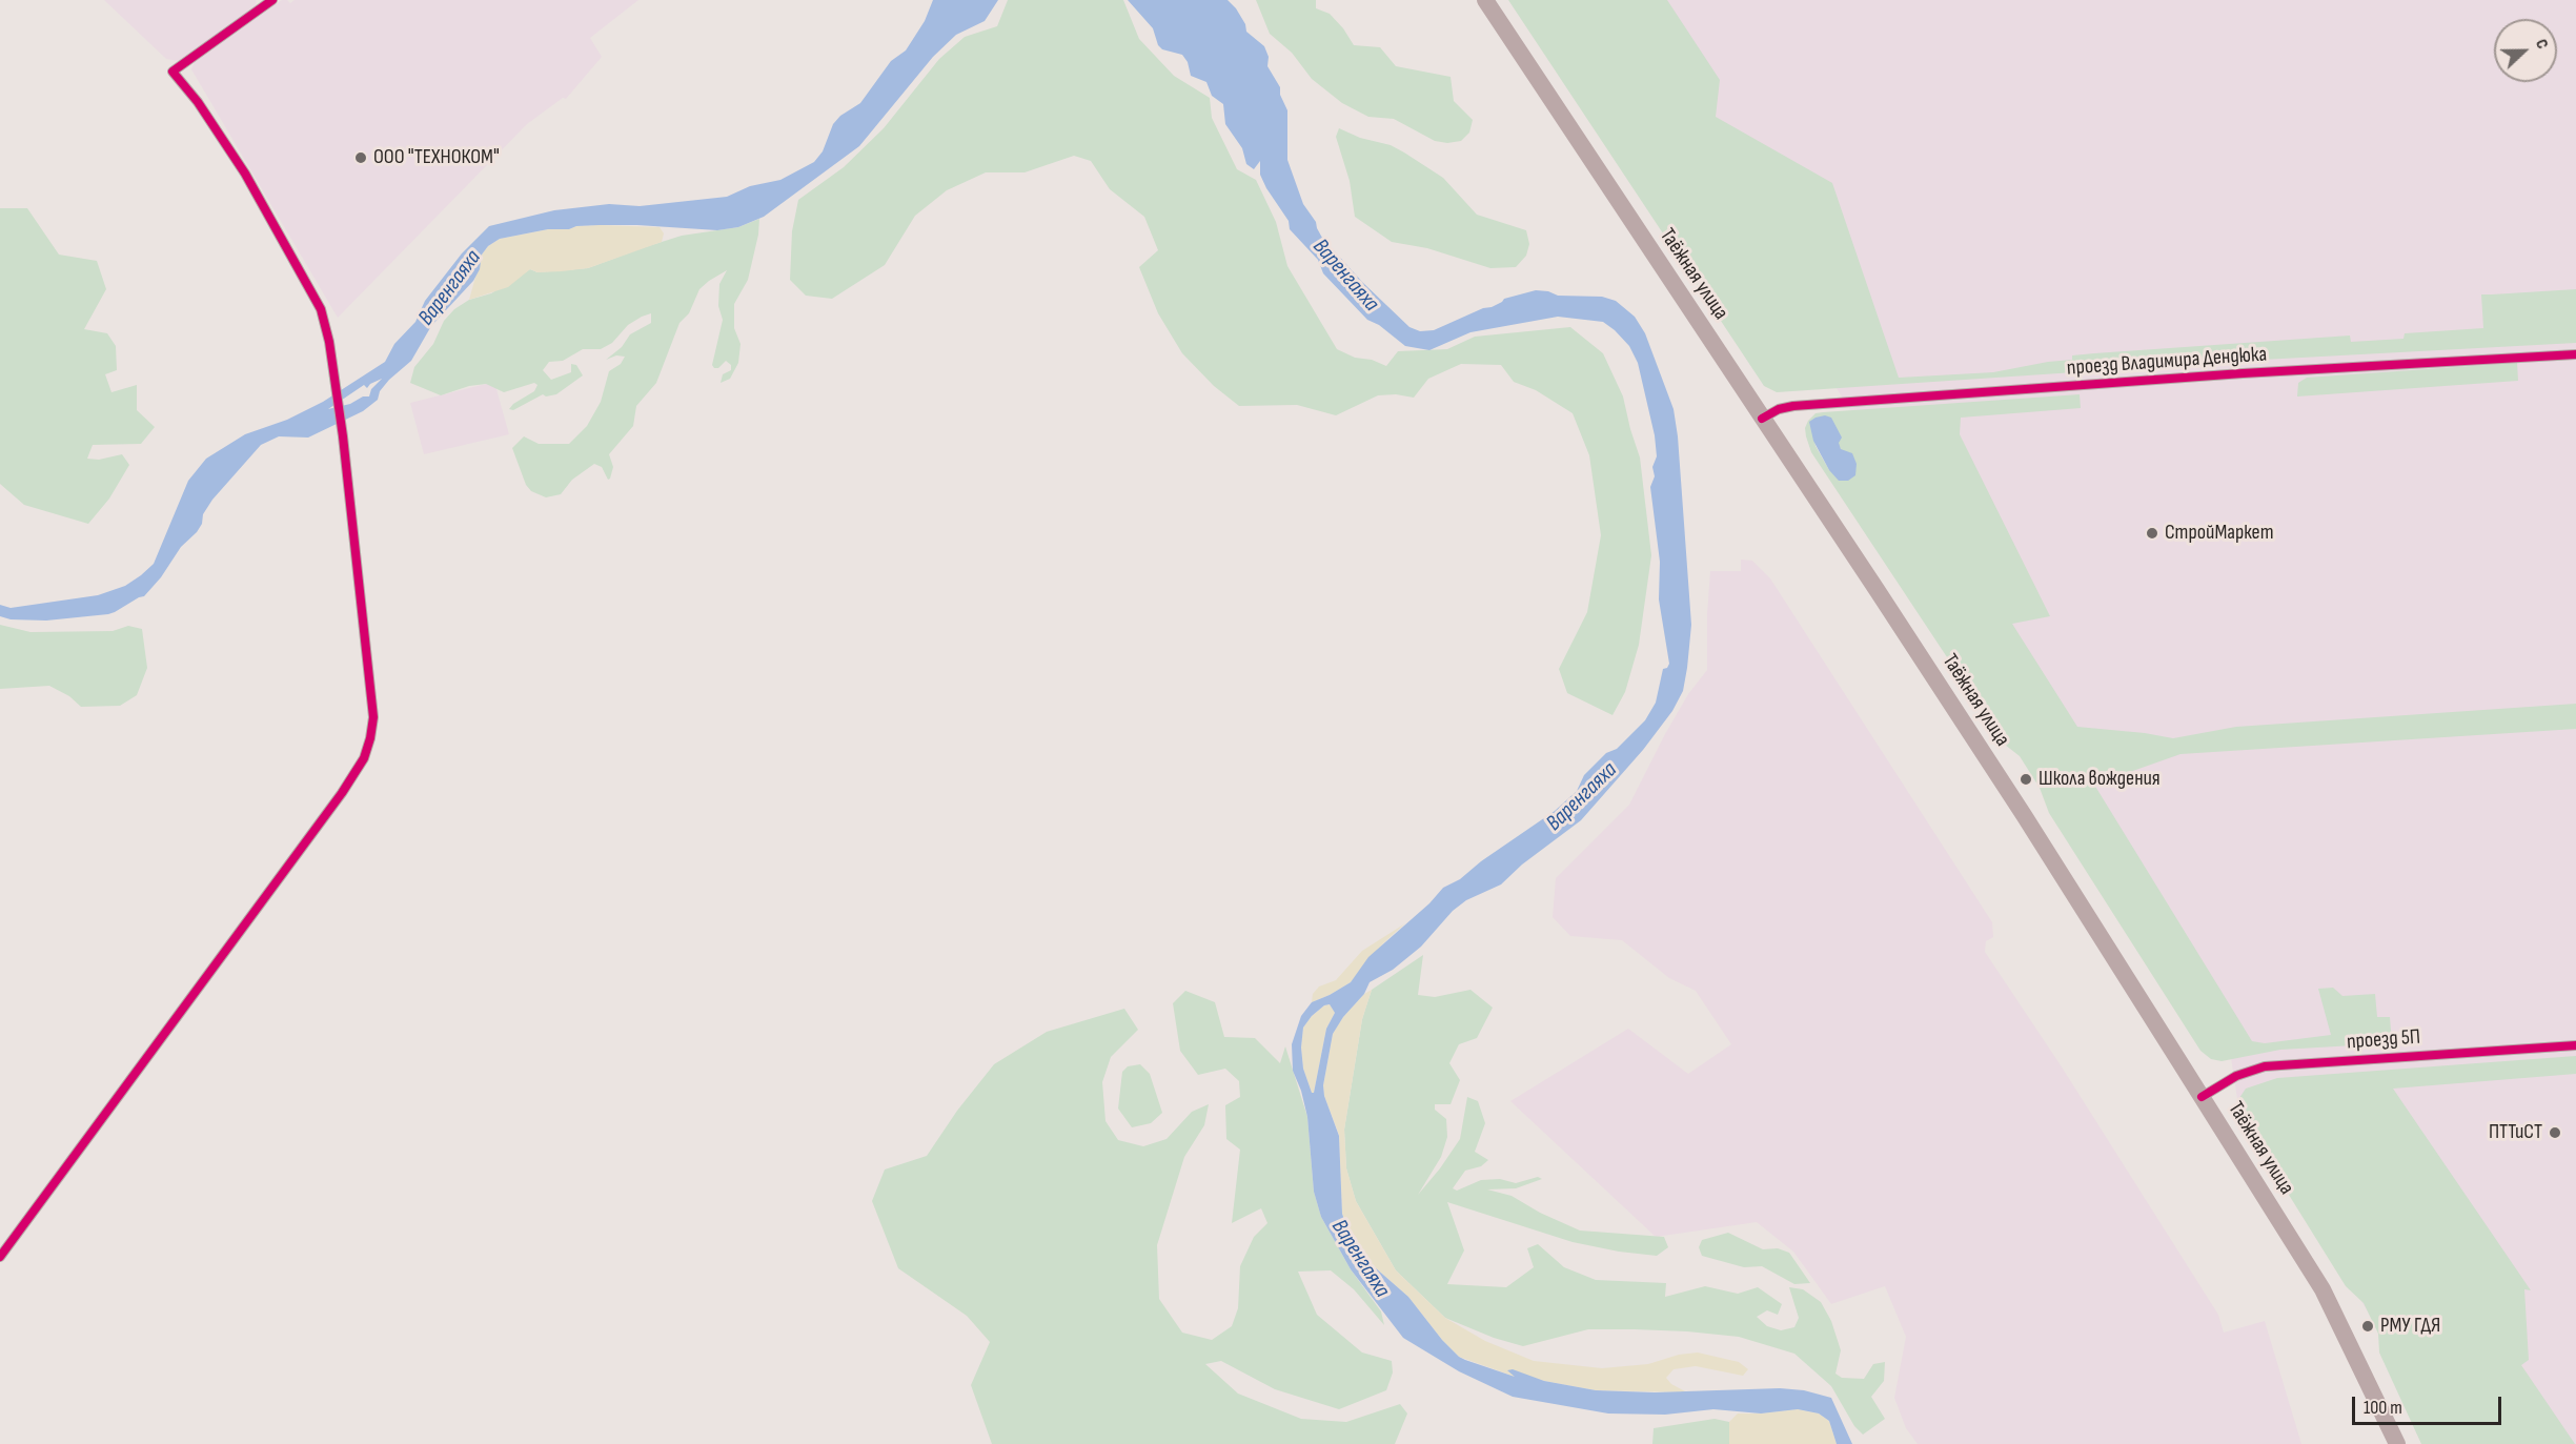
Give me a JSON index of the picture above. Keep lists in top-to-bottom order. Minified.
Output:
{"streets":{"highway":["Таёжная улица"],"street":["проезд Владимира Дендюка","проезд 5П"]},"crossings":[["Таёжная улица","проезд Владимира Дендюка"],["Таёжная улица","проезд 5П"]],"water":["Варенгаяха"],"places":["ООО \"ТЕХНОКОМ\"","СтройМаркет","Школа вождения","ПТТиСТ","РМУ ГДЯ"],"scale_bar":"100 m","north":"right"}
